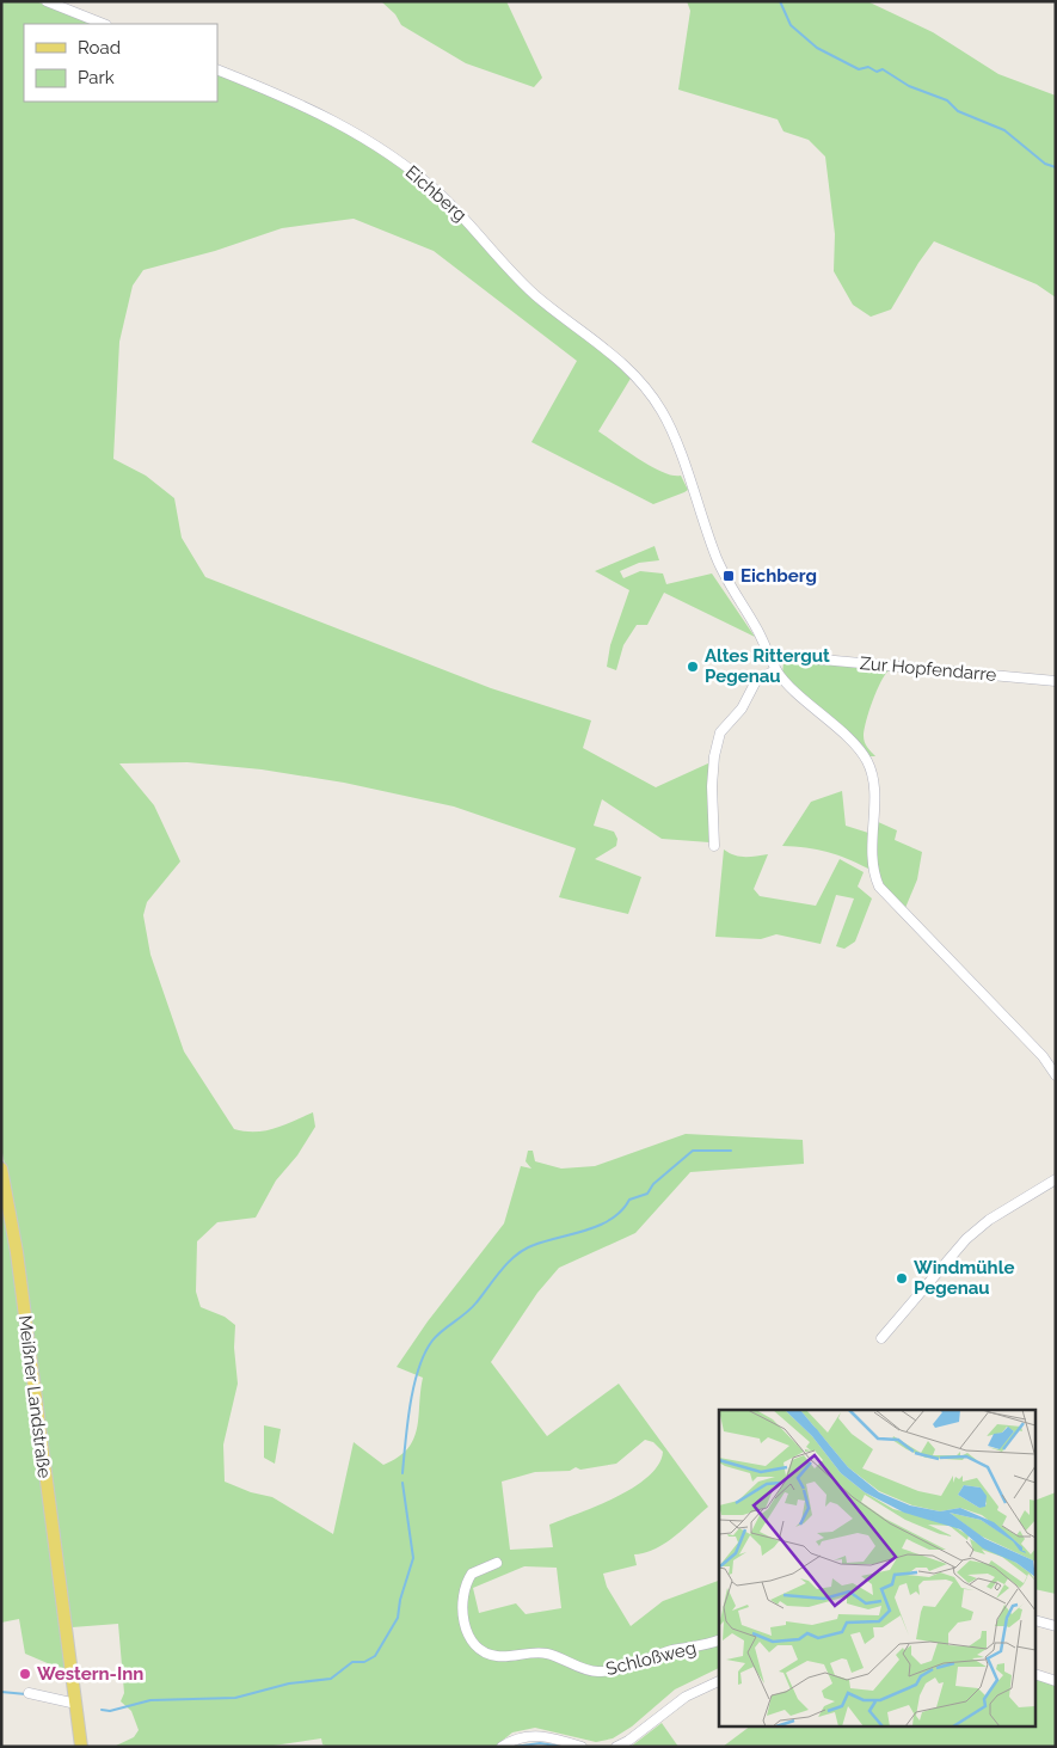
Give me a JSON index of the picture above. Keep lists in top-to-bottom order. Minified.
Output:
{"streets":{"main road":["Meißner Landstraße"],"street":["Eichberg","Zur Hopfendarre","Schloßweg"]},"crossings":[["Eichberg","Zur Hopfendarre"]],"places":{"transit":["Eichberg"],"other":["Altes Rittergut Pegenau","Windmühle Pegenau","Western-Inn"]},"legend":["Road","Park"]}
